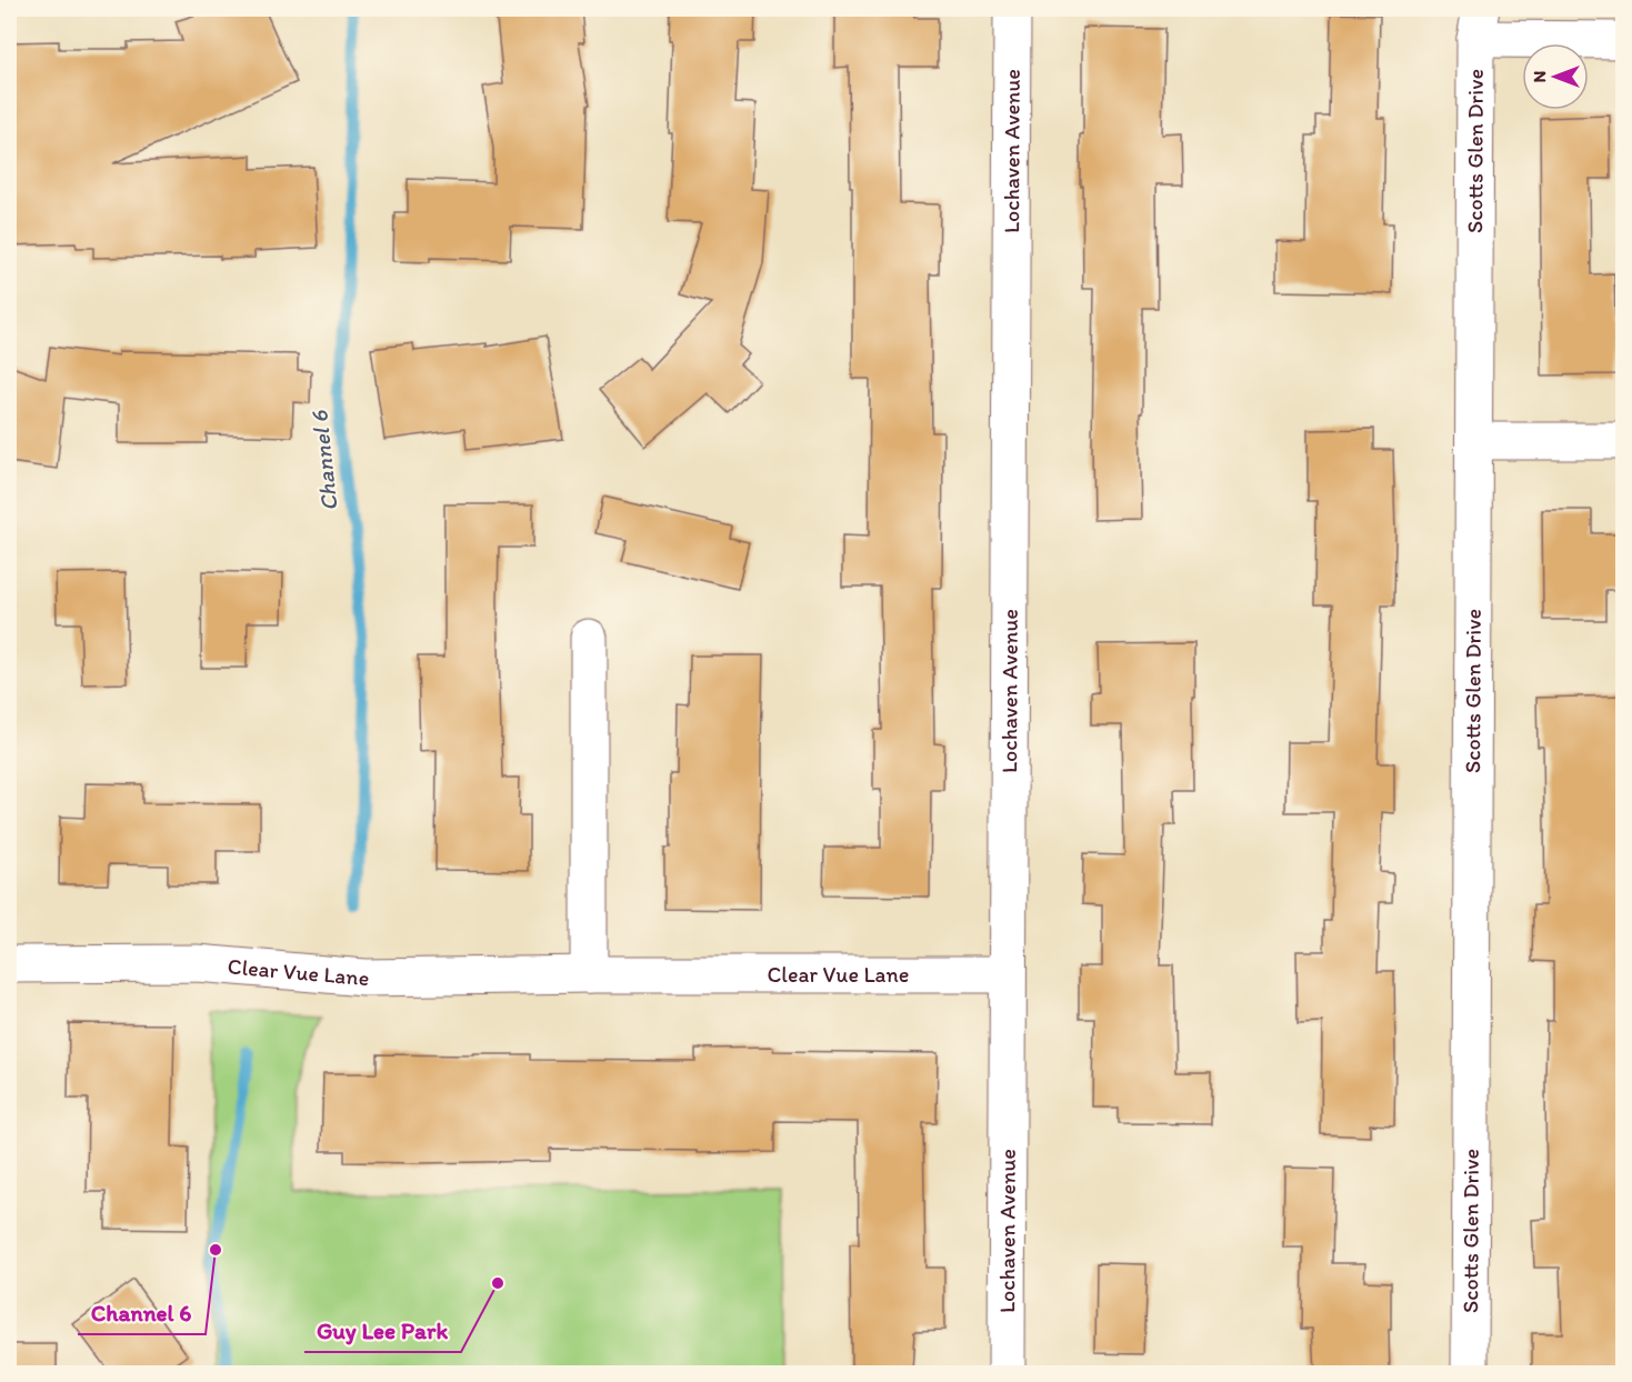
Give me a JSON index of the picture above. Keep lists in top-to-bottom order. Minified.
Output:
{"streets":{"street":["Lochaven Avenue","Scotts Glen Drive","Clear Vue Lane"]},"crossings":[["Lochaven Avenue","Clear Vue Lane"]],"water":["Channel 6"],"places":["Channel 6","Guy Lee Park"],"north":"left"}
